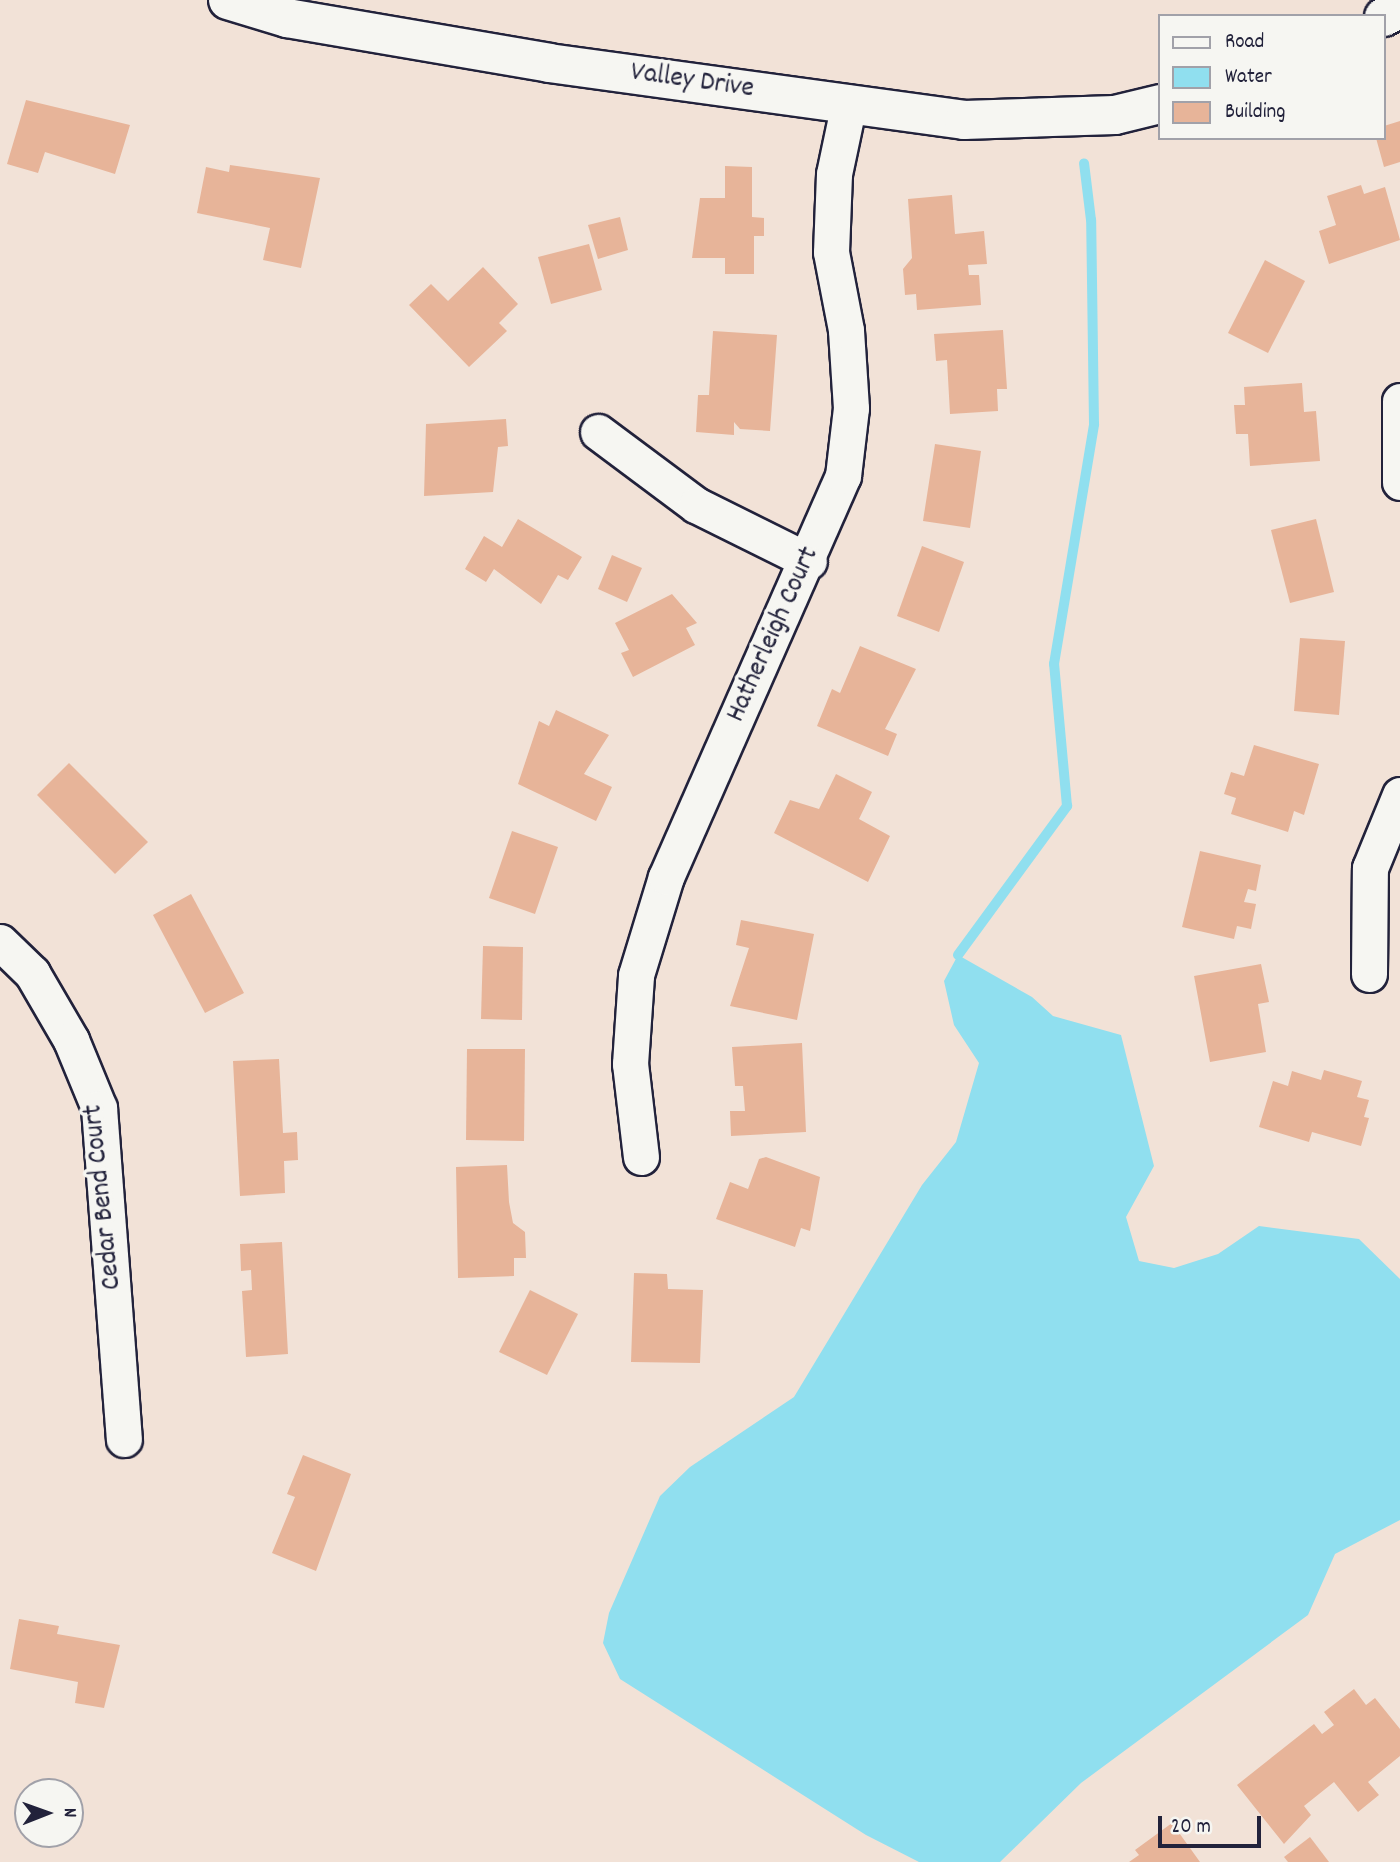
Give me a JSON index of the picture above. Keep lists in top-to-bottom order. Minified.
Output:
{"streets":{"street":["Valley Drive","Hatherleigh Court","Cedar Bend Court"]},"crossings":[["Valley Drive","Hatherleigh Court"]],"legend":["Road","Water","Building"],"scale_bar":"20 m","north":"right"}
